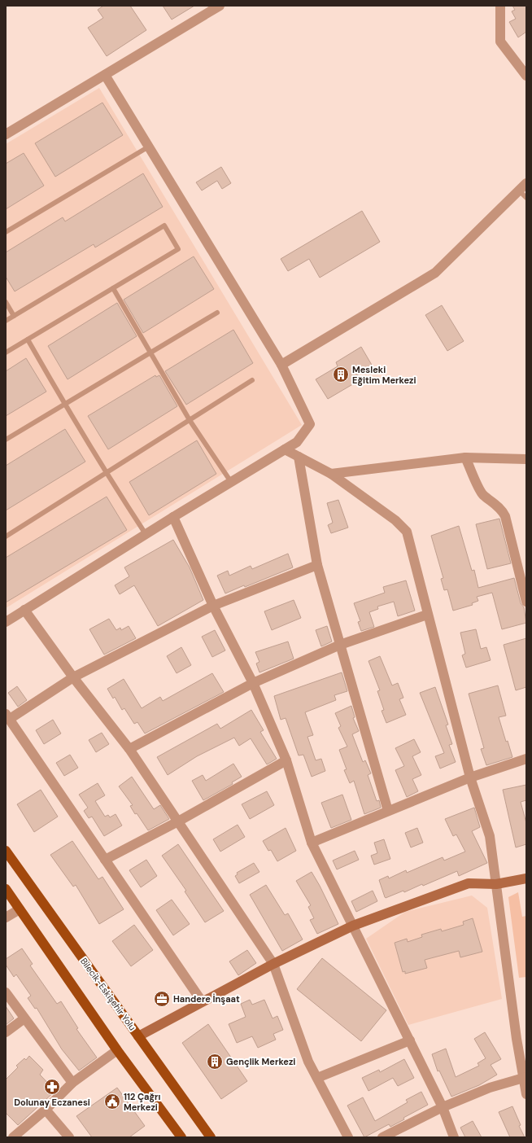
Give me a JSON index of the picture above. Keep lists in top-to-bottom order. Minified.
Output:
{"streets":{"main road":["Bilecik-Eskişehir Yolu"]},"places":{"building":["Mesleki Eğitim Merkezi","Gençlik Merkezi"],"office":["Handere İnşaat"],"pharmacy":["Dolunay Eczanesi"],"public building":["112 Çağrı Merkezi"]}}
